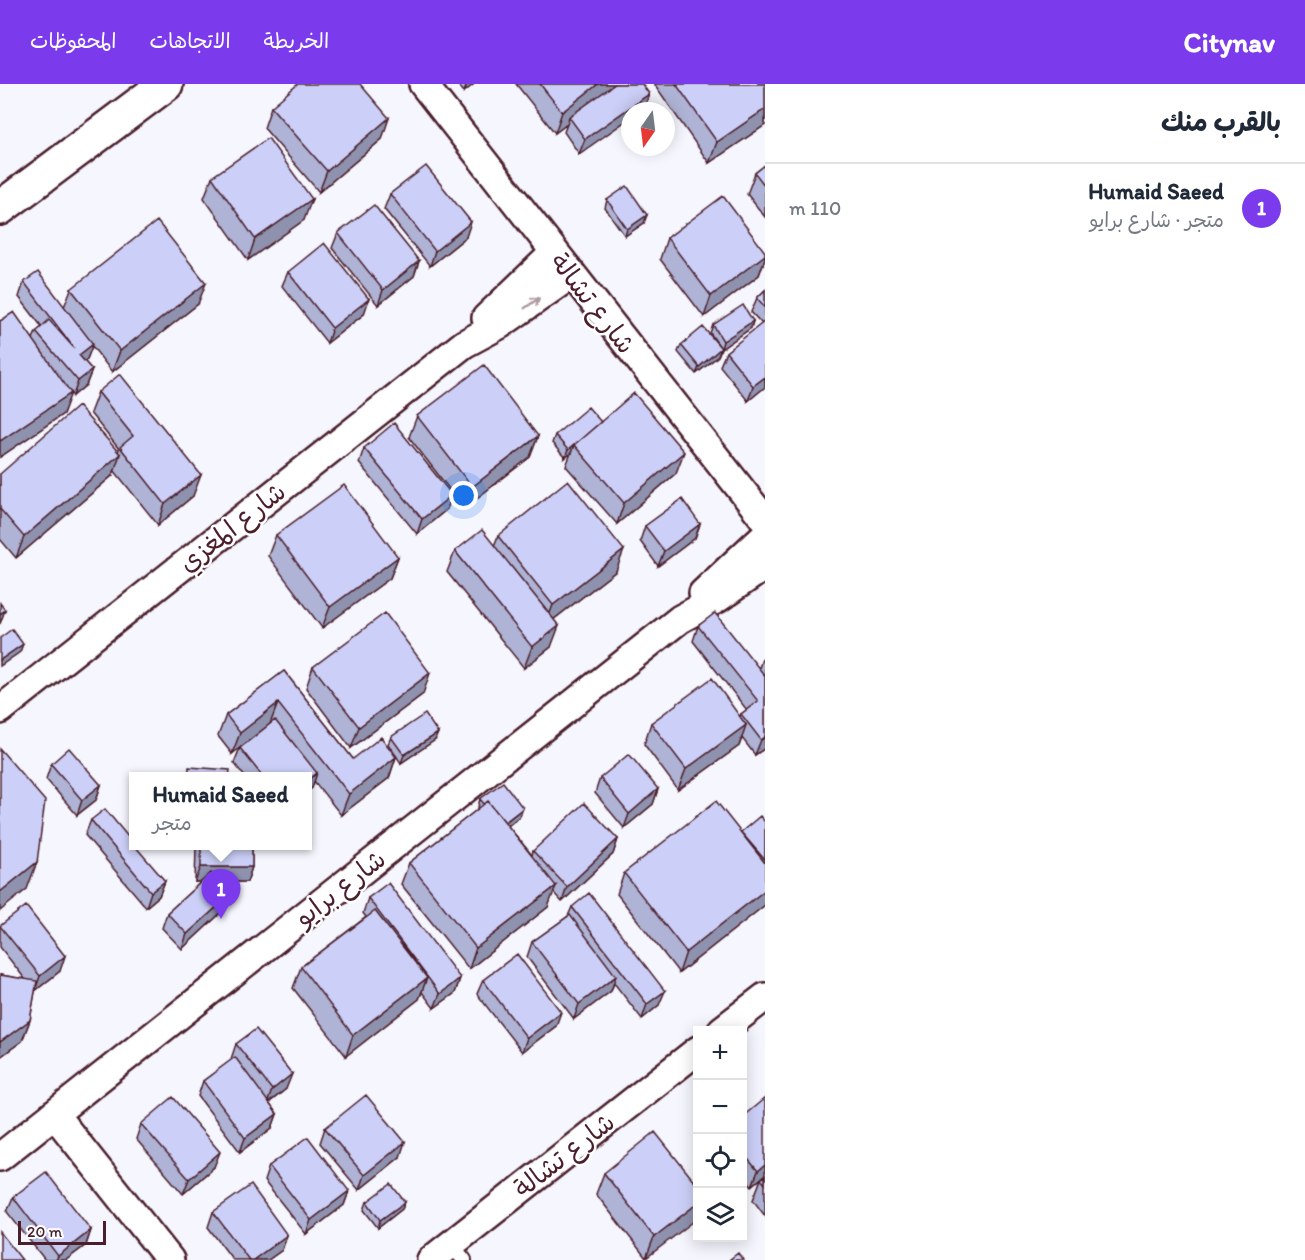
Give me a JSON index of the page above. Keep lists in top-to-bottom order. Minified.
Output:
{"streets":{"street":["شارع تشالة","شارع المغزي","شارع برايو"]},"crossings":[["شارع تشالة","شارع المغزي"]],"scale_bar":"20 m","north":"bottom","page":{"header":"Citynav","nav":["الخريطة","الاتجاهات","المحفوظات"],"heading":"بالقرب منك","list":[{"mark":"1","name":"Humaid Saeed","note":"متجر · شارع برايو","value":"110 m"}],"popup":["Humaid Saeed","متجر"],"pins":"1","map_buttons":["+","−"],"scale":"20 m"}}
